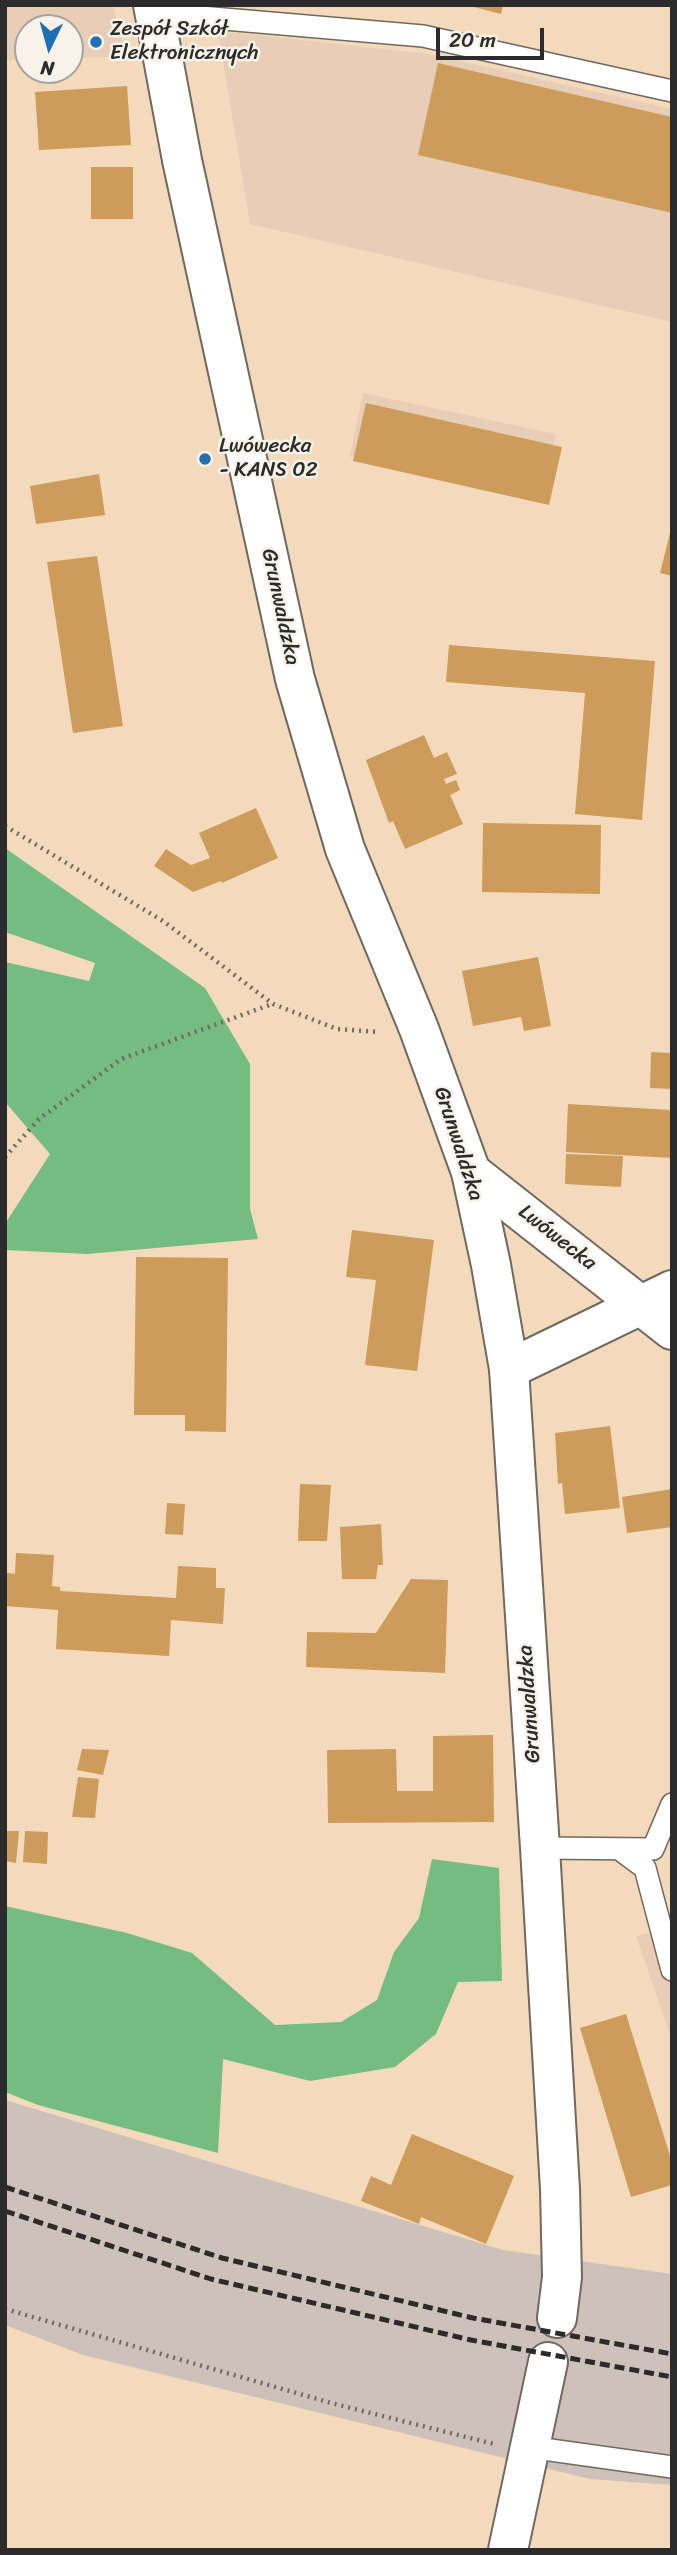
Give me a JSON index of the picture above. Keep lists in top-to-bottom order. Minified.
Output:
{"streets":{"street":["Grunwaldzka","Lwówecka"]},"crossings":[["Grunwaldzka","Lwówecka"]],"places":["Zespół Szkół Elektronicznych","Lwówecka - KANS 02"],"scale_bar":"20 m","north":"bottom"}
